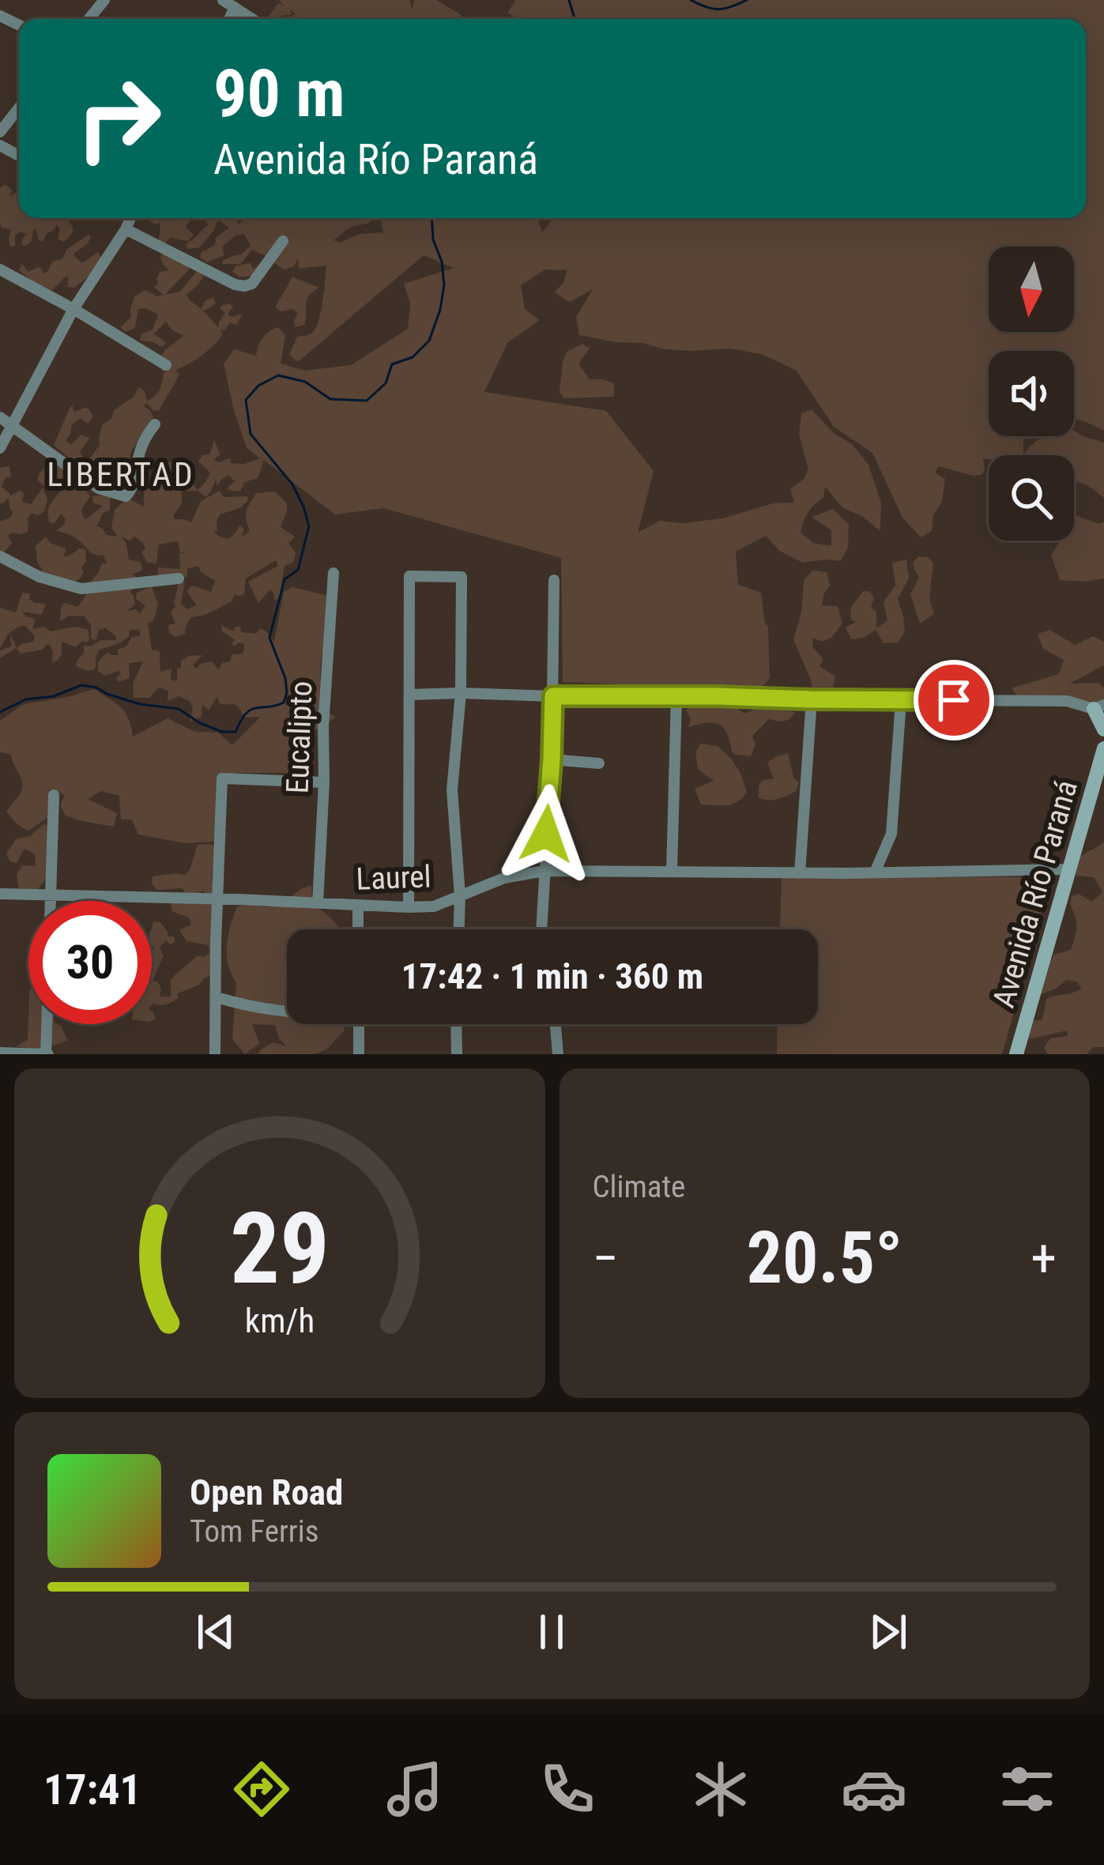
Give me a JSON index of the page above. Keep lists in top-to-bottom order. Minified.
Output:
{"streets":{"main road":["Avenida Río Paraná"],"street":["Eucalipto","Laurel"]},"crossings":[["Eucalipto","Laurel"],["Laurel","Avenida Río Paraná"]],"districts":["LIBERTAD"],"north":"bottom","page":{"turn":["90 m","Avenida Río Paraná"],"limit":"30","trip":"17:42 · 1 min · 360 m","tile":"Climate","heat":["−","20.5°","+"],"song":["Open Road","Tom Ferris"],"tabs":"17:41","gauge":["29","km/h"]}}
